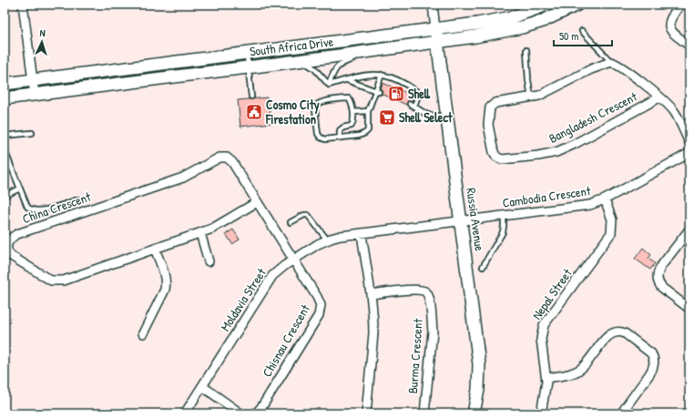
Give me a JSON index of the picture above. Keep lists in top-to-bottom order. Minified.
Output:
{"streets":{"street":["South Africa Drive","Bangladesh Crescent","Cambodia Crescent","China Crescent","Russia Avenue","Nepal Street","Moldavia Street","Chisnau Crescent","Burma Crescent"]},"crossings":[["South Africa Drive","Russia Avenue"],["Cambodia Crescent","Russia Avenue"],["Cambodia Crescent","Nepal Street"],["Cambodia Crescent","Moldavia Street"],["China Crescent","Moldavia Street"],["China Crescent","Chisnau Crescent"],["Russia Avenue","Moldavia Street"],["Moldavia Street","Chisnau Crescent"]],"places":{"fuel station":["Shell"],"public building":["Cosmo City Firestation"],"supermarket":["Shell Select"]},"scale_bar":"50 m","north":"top"}
